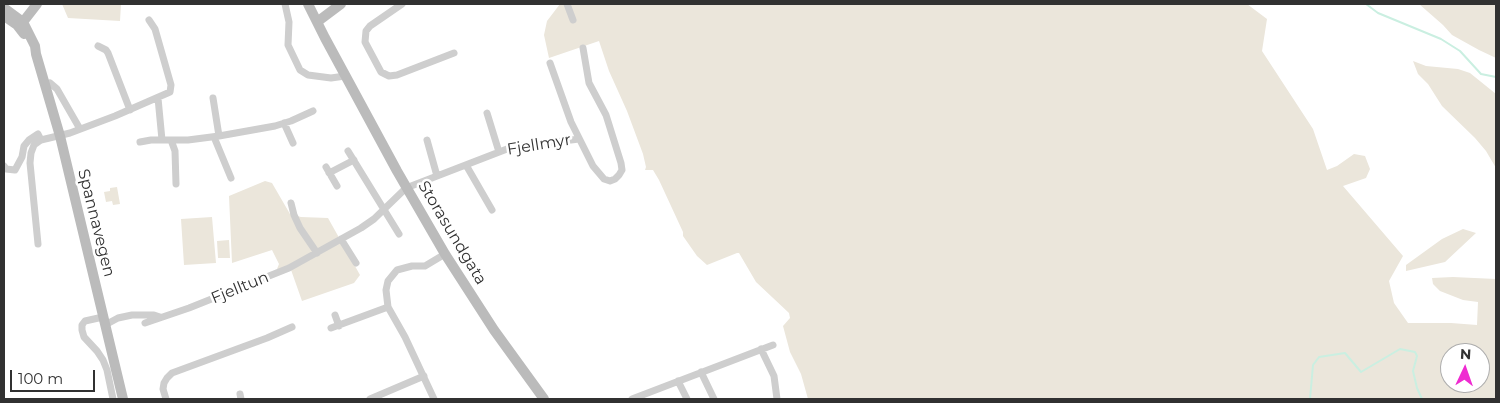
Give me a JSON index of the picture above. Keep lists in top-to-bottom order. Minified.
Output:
{"streets":{"main road":["Spannavegen","Storasundgata"],"street":["Fjellmyr","Fjelltun"]},"crossings":[["Fjellmyr","Storasundgata"],["Fjellmyr","Fjelltun"],["Spannavegen","Fjelltun"],["Storasundgata","Fjelltun"]],"scale_bar":"100 m","north":"top"}
